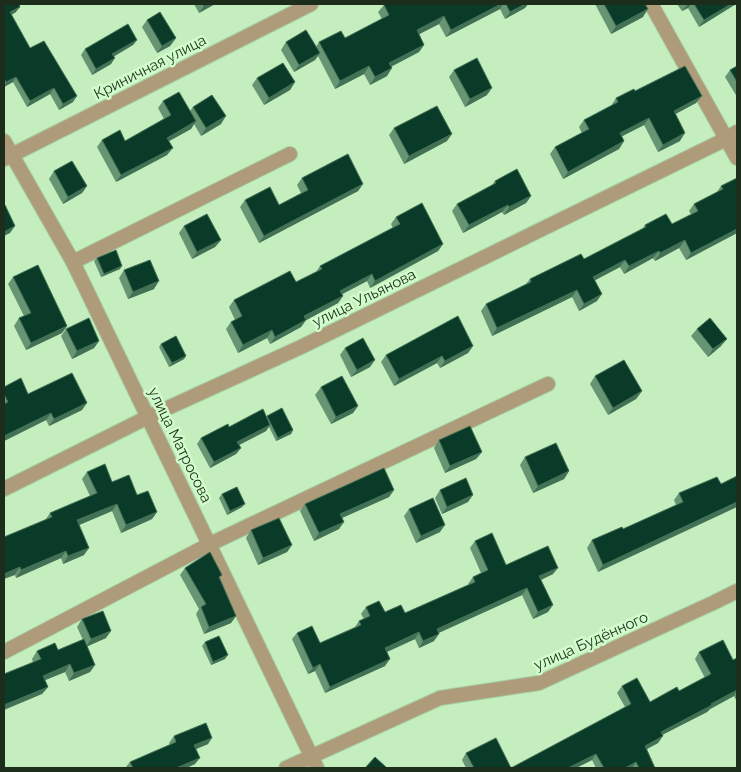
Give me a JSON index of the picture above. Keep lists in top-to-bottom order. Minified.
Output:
{"streets":{"street":["Криничная улица","улица Ульянова","улица Матросова","улица Будённого"]},"crossings":[["Криничная улица","улица Матросова"],["улица Ульянова","улица Матросова"],["улица Матросова","улица Будённого"]]}
